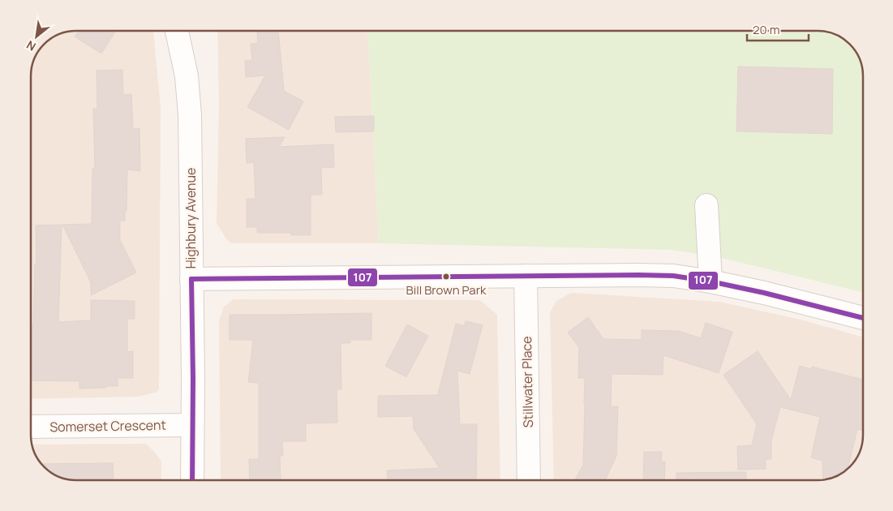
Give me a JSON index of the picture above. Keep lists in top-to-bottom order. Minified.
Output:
{"streets":{"street":["Highbury Avenue","Stillwater Place","Somerset Crescent"]},"crossings":[["Highbury Avenue","Somerset Crescent"]],"places":["Bill Brown Park"],"lines":["transit line 107"],"scale_bar":"20 m","north":"bottom left"}
